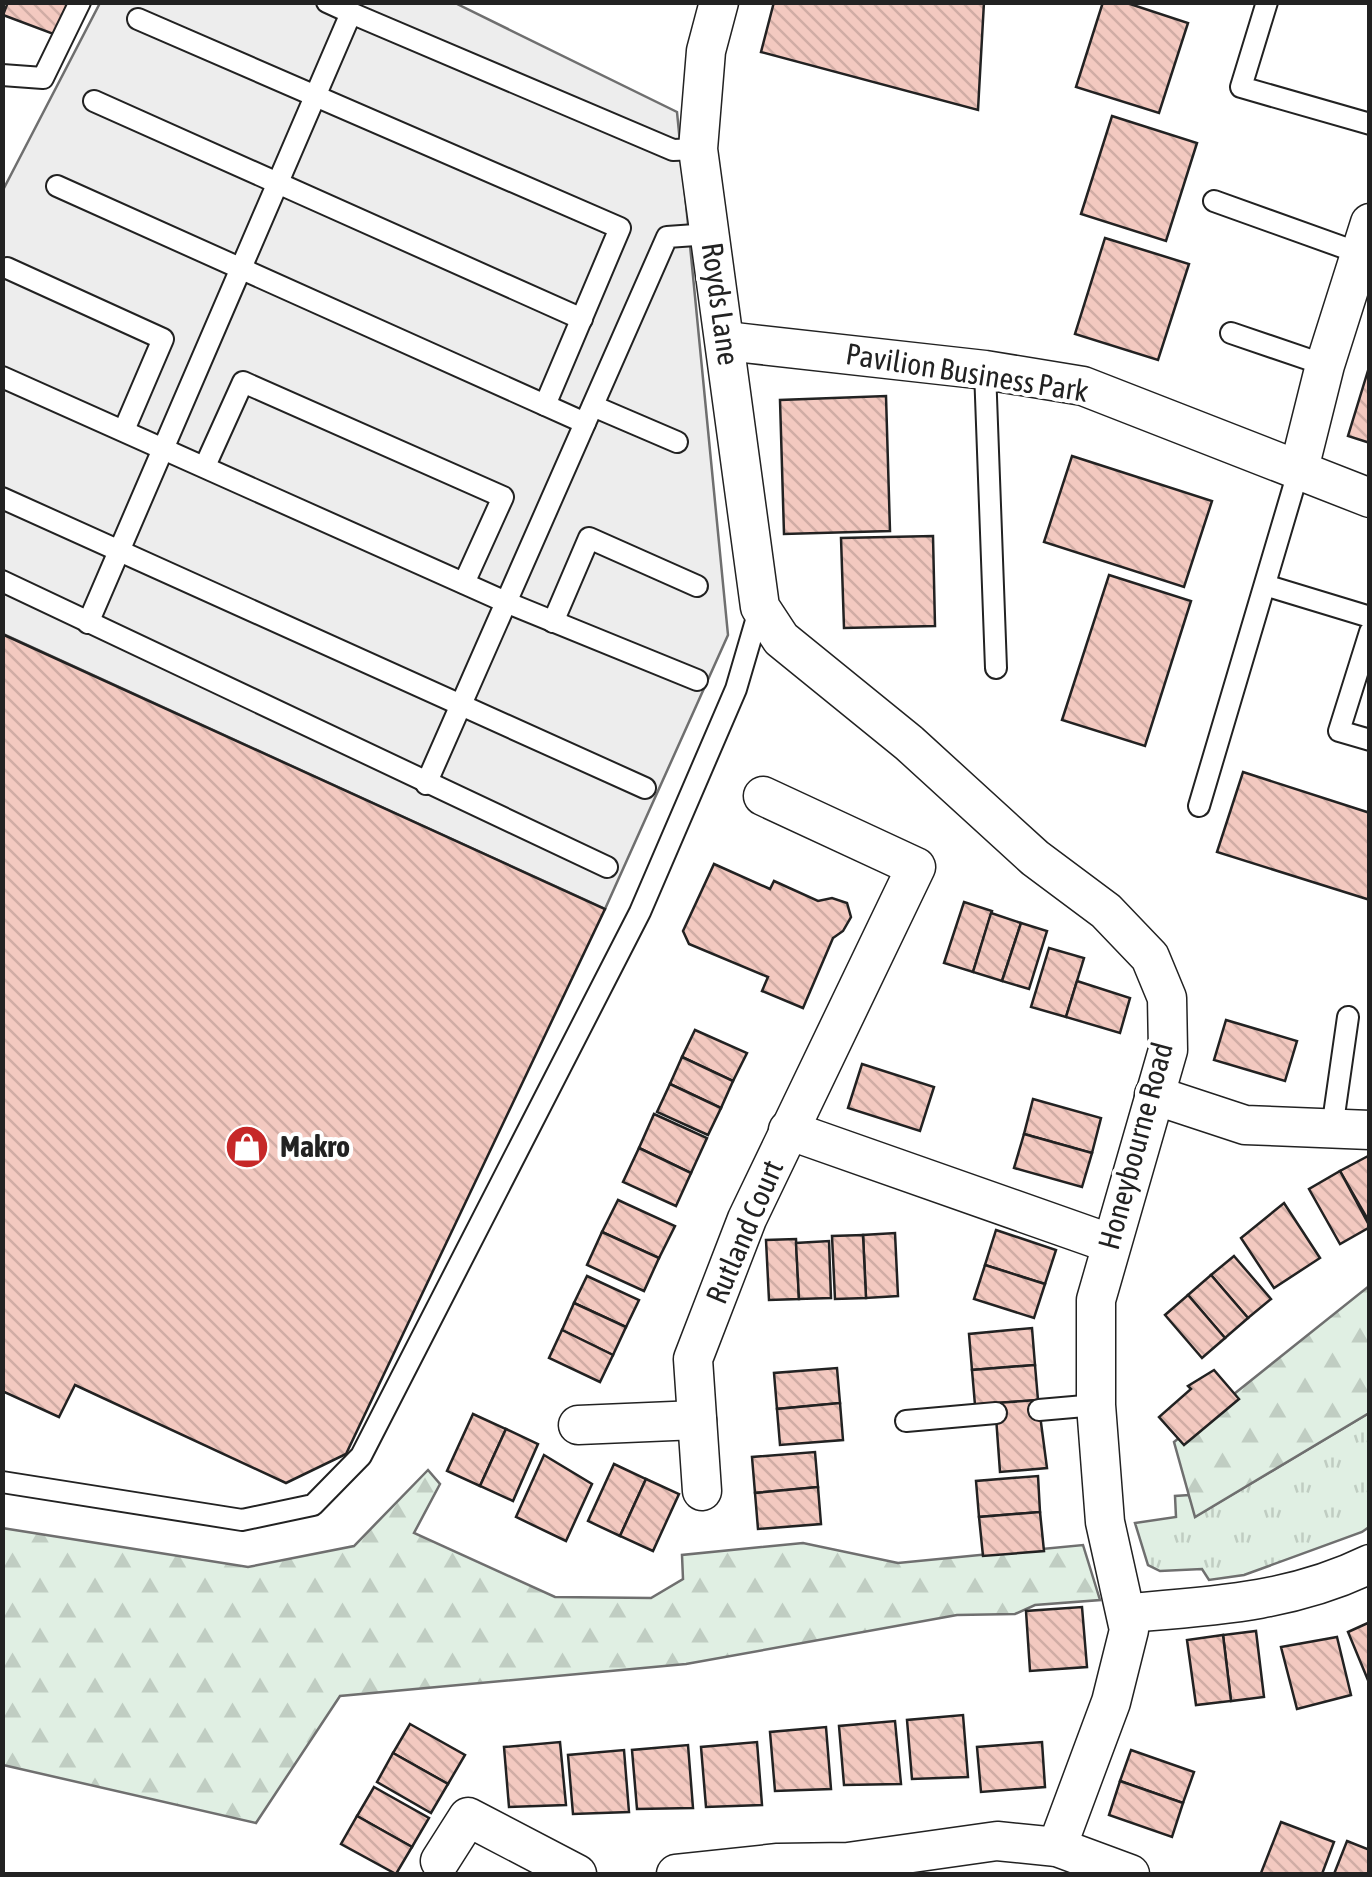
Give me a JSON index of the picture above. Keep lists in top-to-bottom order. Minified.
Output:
{"streets":{"street":["Royds Lane","Pavilion Business Park","Honeybourne Road","Rutland Court"]},"crossings":[["Royds Lane","Pavilion Business Park"],["Royds Lane","Honeybourne Road"],["Honeybourne Road","Rutland Court"]],"places":{"shop":["Makro"]}}
